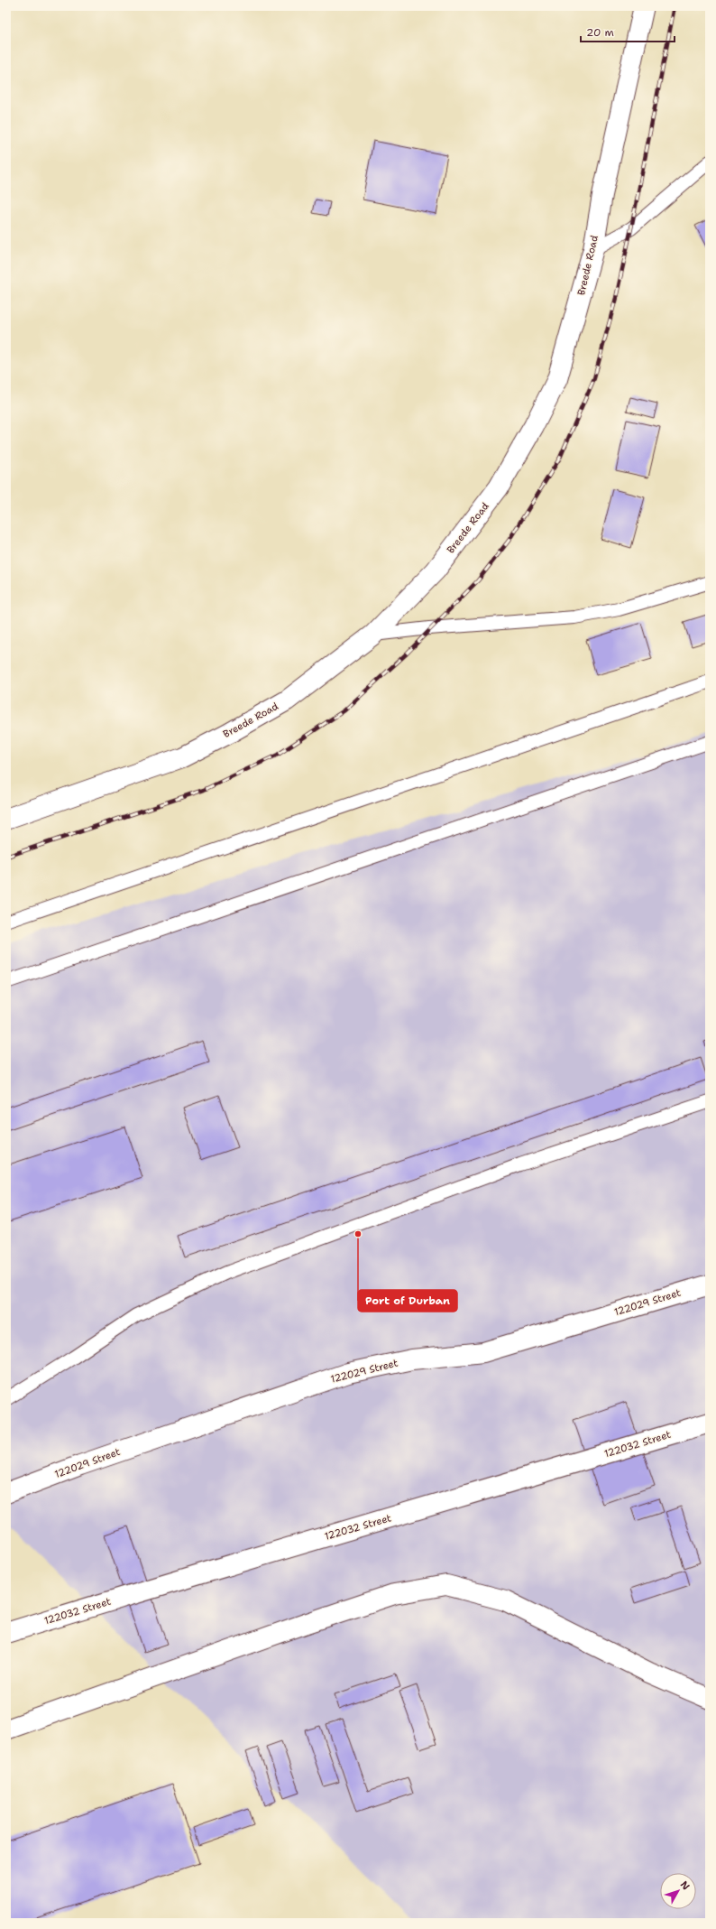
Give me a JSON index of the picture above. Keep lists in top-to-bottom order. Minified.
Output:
{"streets":{"street":["Breede Road","122029 Street","122032 Street"]},"places":["Port of Durban"],"scale_bar":"20 m","north":"top right"}
